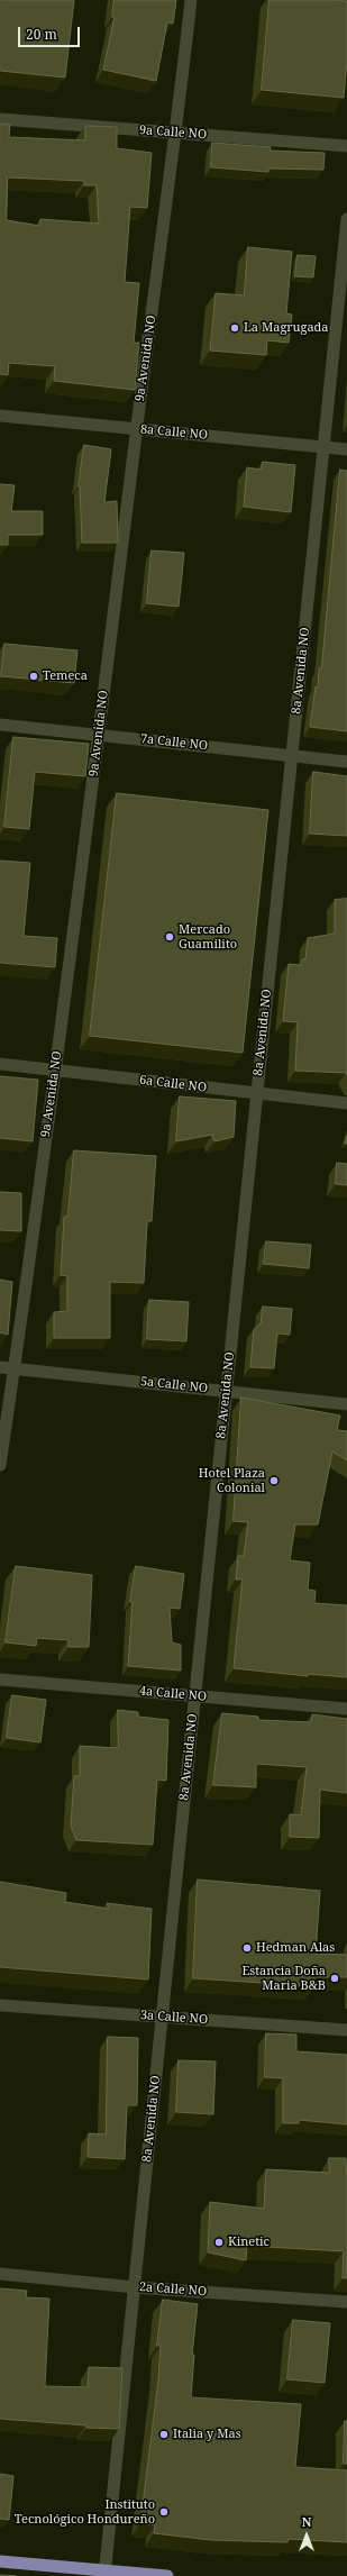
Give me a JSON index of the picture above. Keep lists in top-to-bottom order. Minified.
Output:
{"streets":{"street":["9a Calle NO","9a Avenida NO","8a Calle NO","8a Avenida NO","7a Calle NO","6a Calle NO","5a Calle NO","4a Calle NO","3a Calle NO","2a Calle NO"]},"crossings":[["9a Calle NO","9a Avenida NO"],["9a Avenida NO","8a Calle NO"],["9a Avenida NO","7a Calle NO"],["9a Avenida NO","6a Calle NO"],["9a Avenida NO","5a Calle NO"],["8a Calle NO","8a Avenida NO"],["8a Avenida NO","7a Calle NO"],["8a Avenida NO","6a Calle NO"],["8a Avenida NO","5a Calle NO"],["8a Avenida NO","4a Calle NO"],["8a Avenida NO","3a Calle NO"],["8a Avenida NO","2a Calle NO"]],"places":["La Magrugada","Temeca","Mercado Guamilito","Hotel Plaza Colonial","Hedman Alas","Estancia Doña Maria B&B","Kinetic","Italia y Mas","Instituto Tecnológico Hondureño"],"scale_bar":"20 m","north":"top"}
